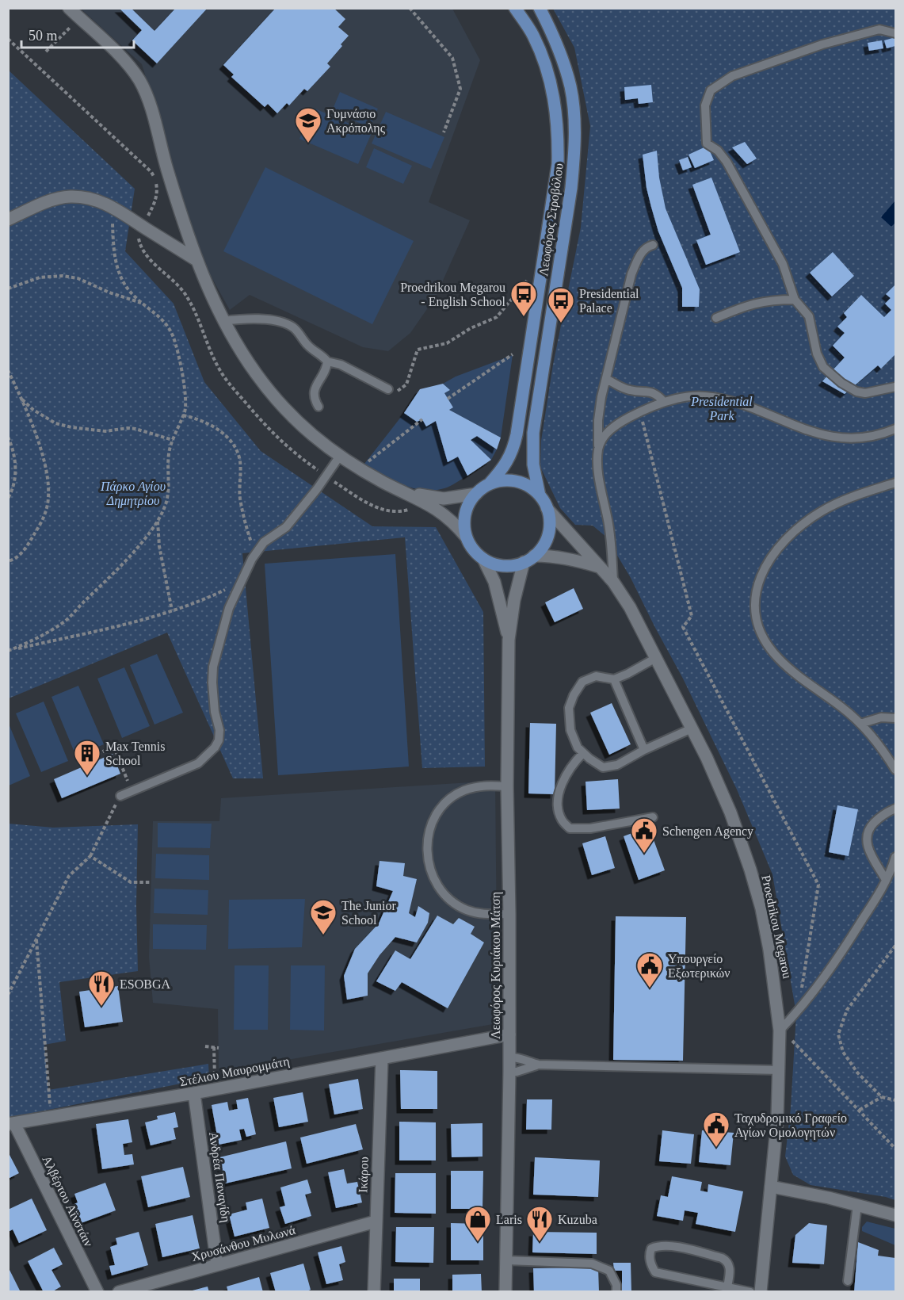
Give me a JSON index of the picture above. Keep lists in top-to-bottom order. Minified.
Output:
{"streets":{"main road":["Λεωφόρος Στροβόλου"],"street":["Proedrikou Megarou","Λεωφόρος Κυριάκου Μάτση","Στέλιου Μαυρομμάτη","Ικάρου","Ανδρέα Παναγίδη","Αλβέρτου Αϊνστάιν","Χρυσάνθου Μυλωνά"]},"crossings":[["Λεωφόρος Στροβόλου","Proedrikou Megarou"],["Λεωφόρος Στροβόλου","Λεωφόρος Κυριάκου Μάτση"],["Proedrikou Megarou","Λεωφόρος Κυριάκου Μάτση"],["Λεωφόρος Κυριάκου Μάτση","Στέλιου Μαυρομμάτη"],["Στέλιου Μαυρομμάτη","Ικάρου"],["Στέλιου Μαυρομμάτη","Ανδρέα Παναγίδη"],["Στέλιου Μαυρομμάτη","Αλβέρτου Αϊνστάιν"],["Ικάρου","Χρυσάνθου Μυλωνά"],["Ανδρέα Παναγίδη","Χρυσάνθου Μυλωνά"]],"parks":["Presidential Park","Πάρκο Αγίου Δημητρίου"],"places":{"school or university":["Γυμνάσιο Ακρόπολης","The Junior School"],"bus stop":["Proedrikou Megarou - English School","Presidential Palace"],"building":["Max Tennis School"],"public building":["Schengen Agency","Υπουργείο Εξωτερικών","Ταχυδρομικό Γραφείο Αγίων Ομολογητών"],"restaurant":["ESOBGA","Kuzuba"],"shop":["Laris"]},"scale_bar":"50 m"}
